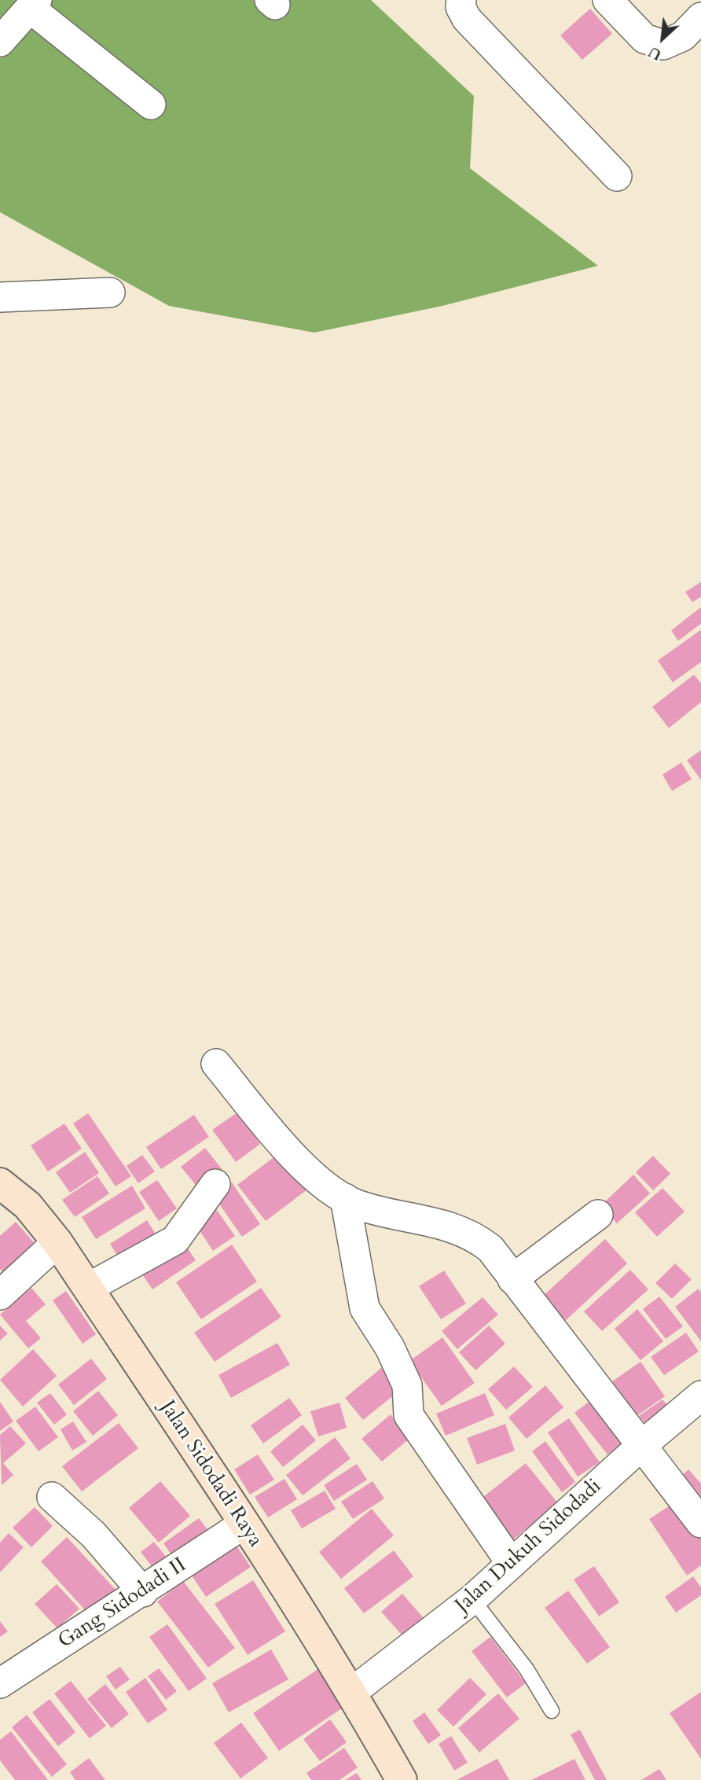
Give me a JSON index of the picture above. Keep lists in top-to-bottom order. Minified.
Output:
{"streets":{"street":["Jalan Sidodadi Raya","Jalan Dukuh Sidodadi","Gang Sidodadi II"]},"crossings":[["Jalan Sidodadi Raya","Jalan Dukuh Sidodadi"],["Jalan Sidodadi Raya","Gang Sidodadi II"]],"north":"bottom left"}
